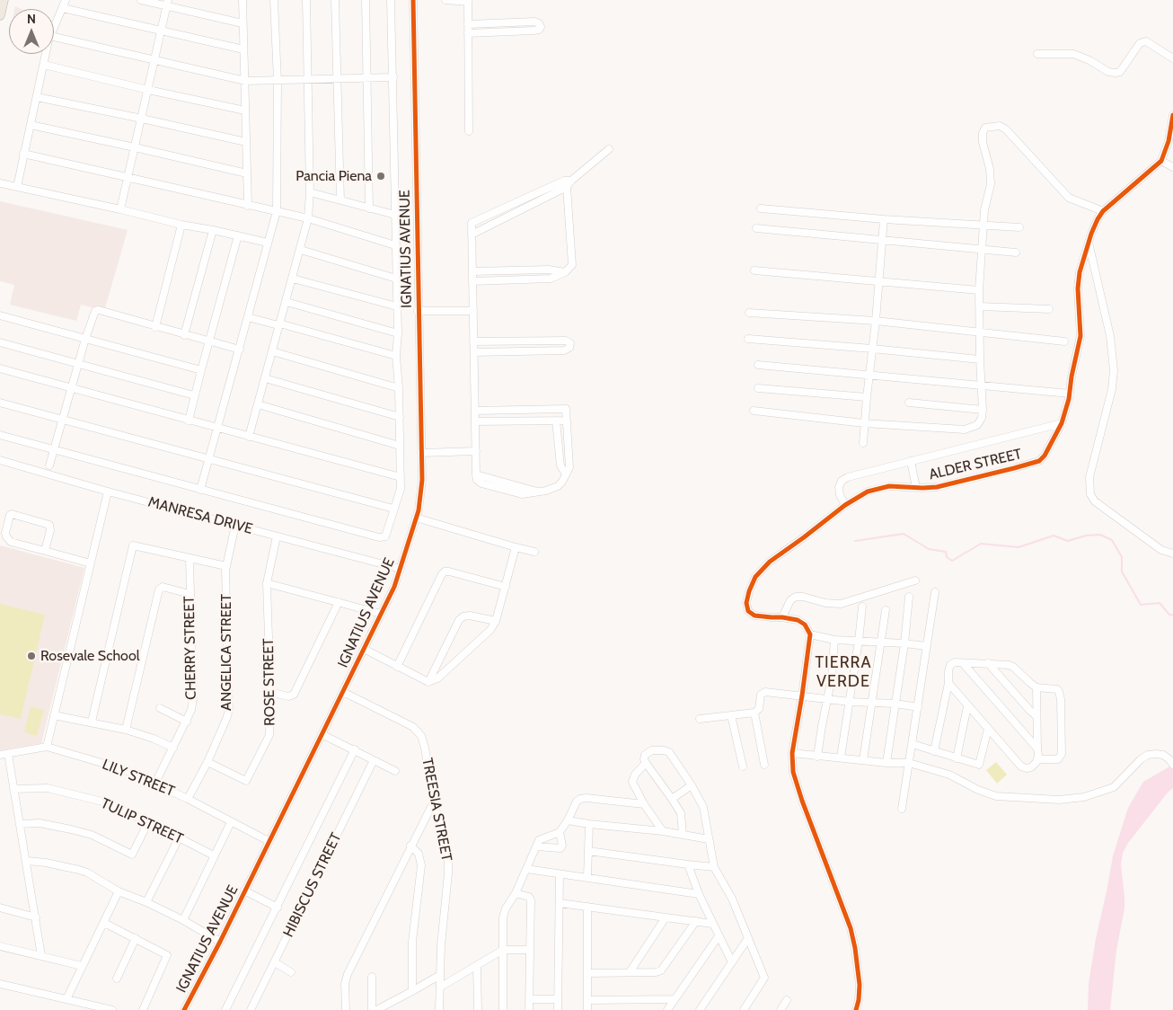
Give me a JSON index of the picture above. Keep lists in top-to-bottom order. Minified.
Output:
{"streets":{"street":["IGNATIUS AVENUE","ALDER STREET","MANRESA DRIVE","CHERRY STREET","ANGELICA STREET","ROSE STREET","LILY STREET","TREESIA STREET","TULIP STREET","HIBISCUS STREET"]},"crossings":[["IGNATIUS AVENUE","MANRESA DRIVE"],["IGNATIUS AVENUE","LILY STREET"],["IGNATIUS AVENUE","TREESIA STREET"],["MANRESA DRIVE","ANGELICA STREET"],["MANRESA DRIVE","ROSE STREET"],["CHERRY STREET","LILY STREET"],["ANGELICA STREET","ROSE STREET"],["ANGELICA STREET","LILY STREET"]],"districts":["TIERRA VERDE"],"places":["Pancia Piena","Rosevale School"],"north":"top"}
